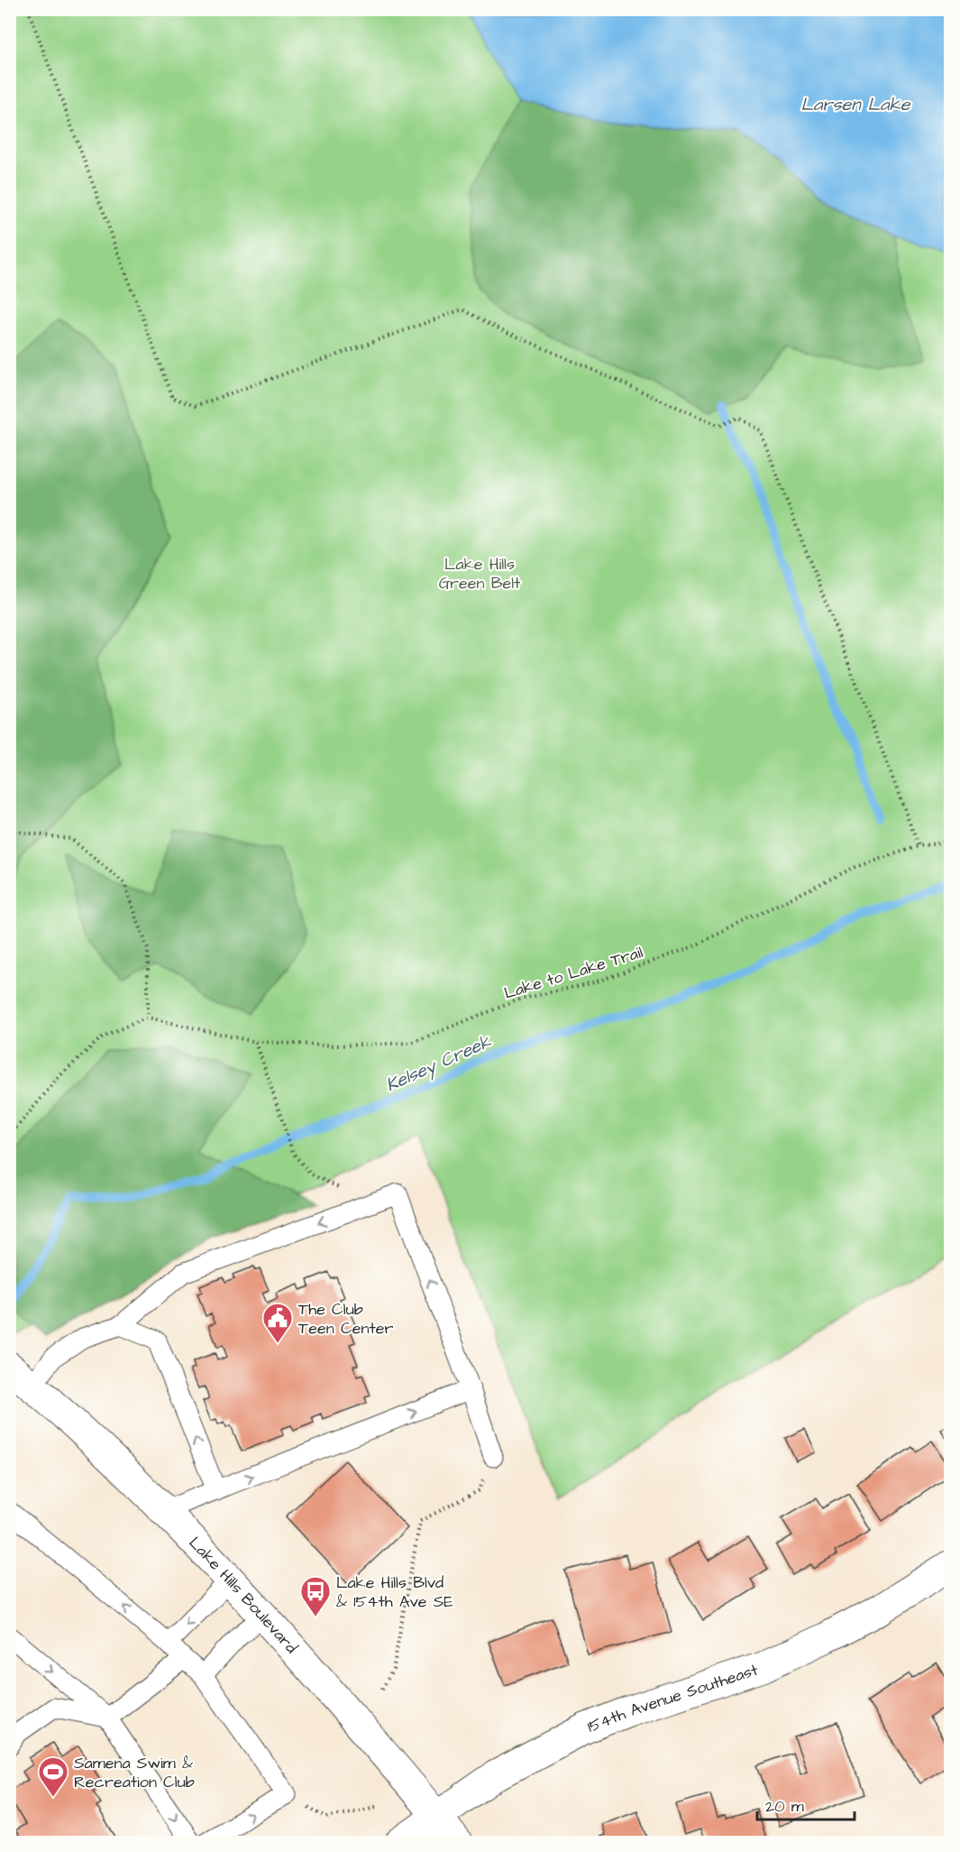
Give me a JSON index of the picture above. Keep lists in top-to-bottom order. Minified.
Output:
{"streets":{"street":["Lake Hills Boulevard","154th Avenue Southeast"],"path":["Lake to Lake Trail"]},"crossings":[["Lake Hills Boulevard","154th Avenue Southeast"]],"water":["Larsen Lake","Kelsey Creek"],"parks":["Lake Hills Green Belt"],"places":{"public building":["The Club Teen Center"],"bus stop":["Lake Hills Blvd & 154th Ave SE"],"sports":["Samena Swim & Recreation Club"]},"scale_bar":"20 m"}
